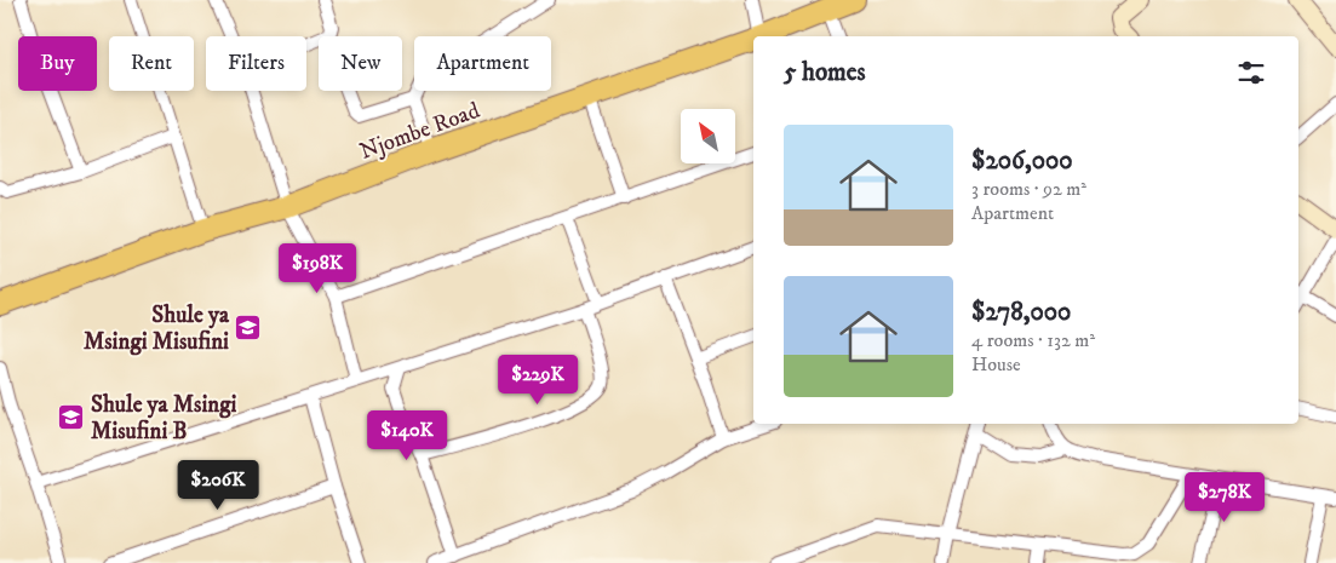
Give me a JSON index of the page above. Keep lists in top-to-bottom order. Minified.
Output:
{"streets":{"highway":["Njombe Road"]},"places":{"school or university":["Shule ya Msingi Misufini","Shule ya Msingi Misufini B"]},"north":"top left","page":{"chip":["Buy","Rent","Filters","New","Apartment"],"heading":"5 homes","list":[{"name":"$206,000","note":"3 rooms · 92 m² · Apartment"},{"name":"$278,000","note":"4 rooms · 132 m² · House"}],"price":["$198K","$229K","$140K","$206K","$278K"]}}
